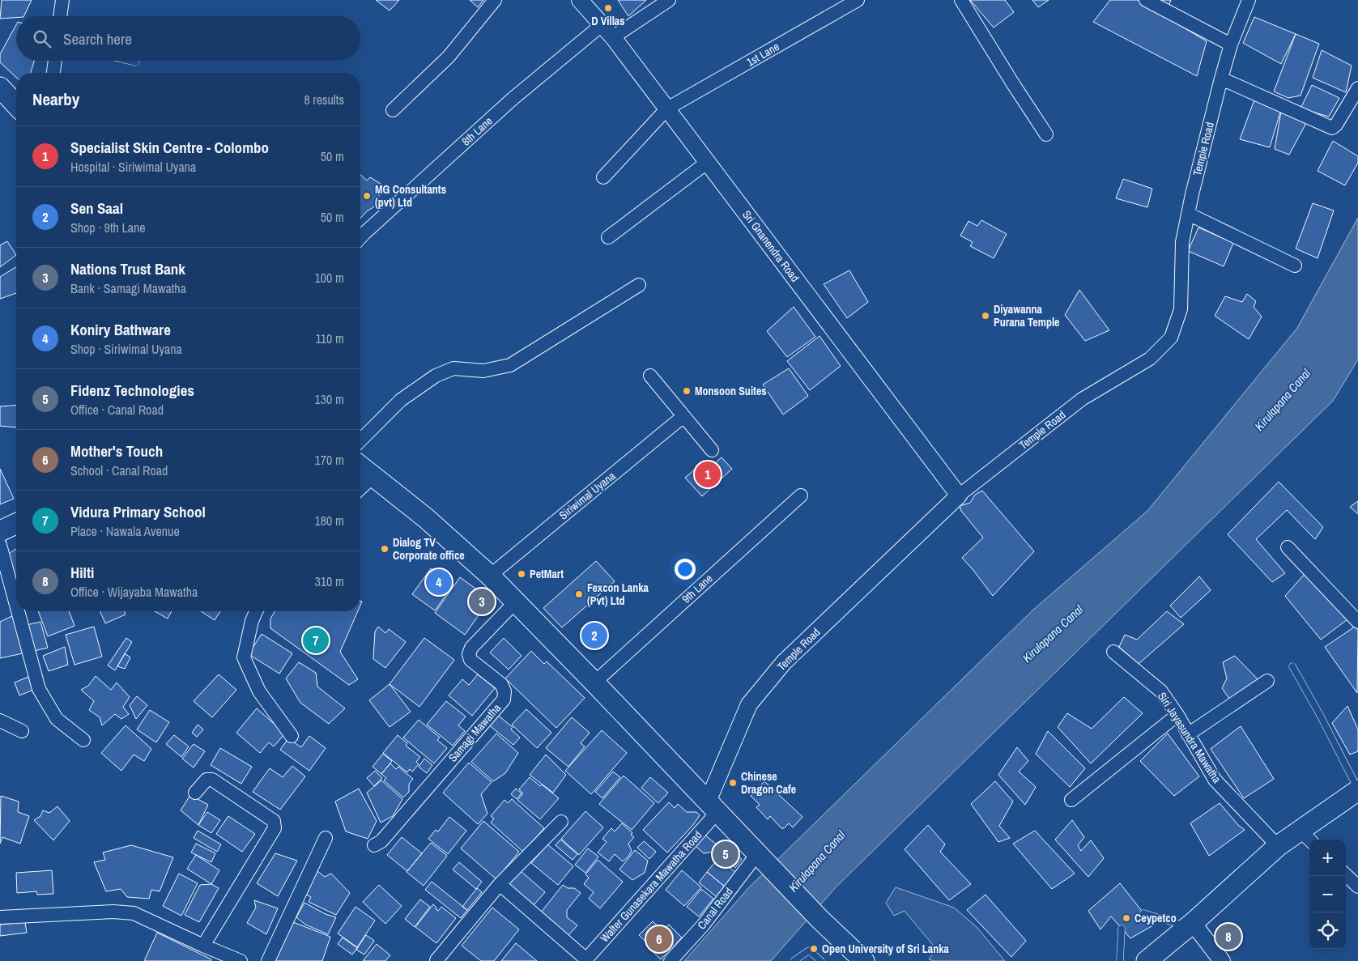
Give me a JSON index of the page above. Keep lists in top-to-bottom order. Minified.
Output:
{"streets":{"street":["1st Lane","8th Lane","Temple Road","Sri Gnanendra Road","Siriwimal Uyana","9th Lane","Samagi Mawatha","Siri Jayasundra Mawatha","Walter Gunasekara Mawatha Road","Canal Road"]},"crossings":[["1st Lane","Sri Gnanendra Road"],["8th Lane","Sri Gnanendra Road"],["Temple Road","Sri Gnanendra Road"],["Temple Road","Walter Gunasekara Mawatha Road"]],"water":["Kirulapana Canal"],"places":["D Villas","MG Consultants (pvt) Ltd","Diyawanna Purana Temple","Monsoon Suites","Dialog TV Corporate office","PetMart","Fexcon Lanka (Pvt) Ltd","Chinese Dragon Cafe","Ceypetco","Open University of Sri Lanka"],"page":{"search":"Search here","heading":["Nearby","8 results"],"list":[{"mark":"1","name":"Specialist Skin Centre - Colombo","note":"Hospital · Siriwimal Uyana","value":"50 m"},{"mark":"2","name":"Sen Saal","note":"Shop · 9th Lane","value":"50 m"},{"mark":"3","name":"Nations Trust Bank","note":"Bank · Samagi Mawatha","value":"100 m"},{"mark":"4","name":"Koniry Bathware","note":"Shop · Siriwimal Uyana","value":"110 m"},{"mark":"5","name":"Fidenz Technologies","note":"Office · Canal Road","value":"130 m"},{"mark":"6","name":"Mother's Touch","note":"School · Canal Road","value":"170 m"},{"mark":"7","name":"Vidura Primary School","note":"Place · Nawala Avenue","value":"180 m"},{"mark":"8","name":"Hilti","note":"Office · Wijayaba Mawatha","value":"310 m"}],"pins":["1","4","3","2","7","5","8","6"],"map_buttons":["+","−"]}}
